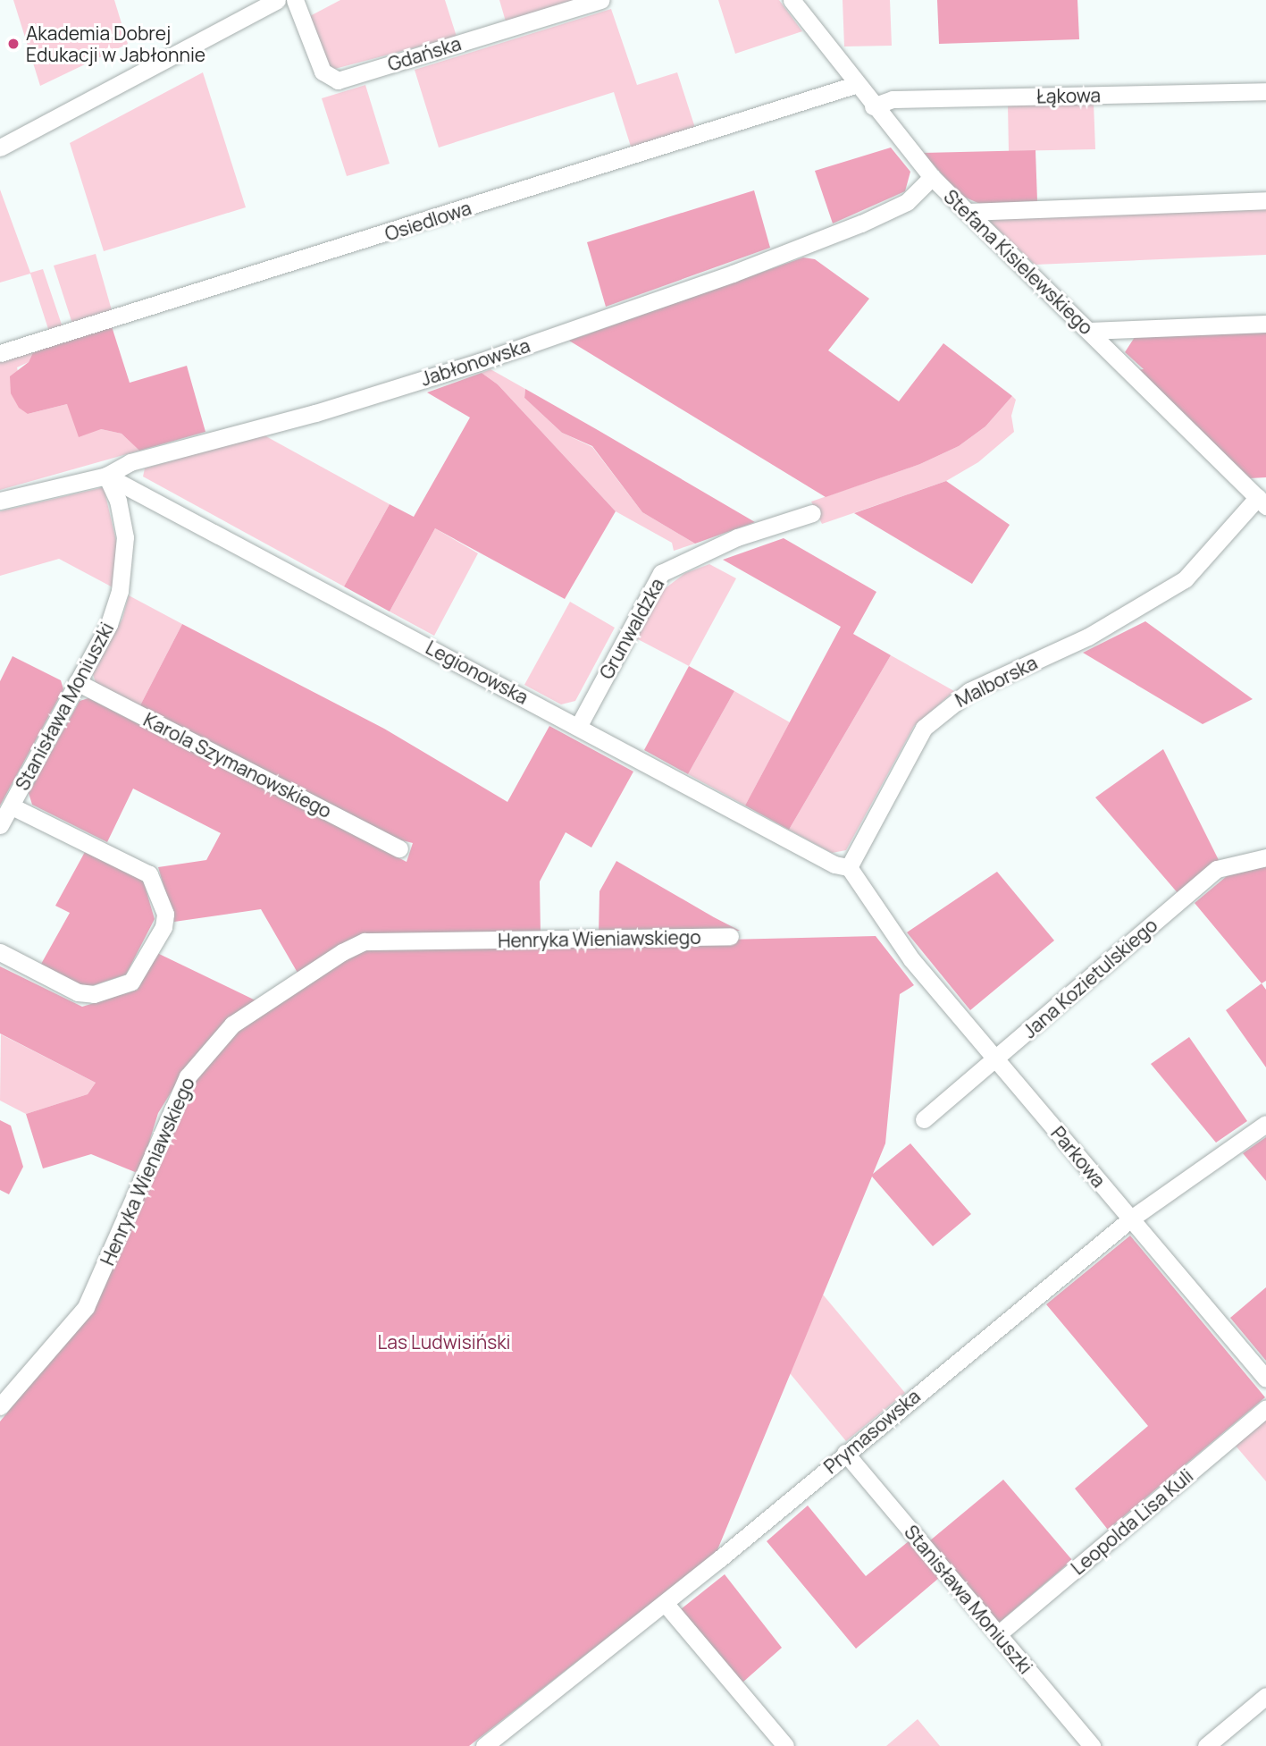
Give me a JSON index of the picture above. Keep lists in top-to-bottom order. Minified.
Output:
{"streets":{"street":["Gdańska","Łąkowa","Osiedlowa","Stefana Kisielewskiego","Jabłonowska","Grunwaldzka","Legionowska","Malborska","Stanisława Moniuszki","Karola Szymanowskiego","Henryka Wieniawskiego","Jana Kozietulskiego","Parkowa","Prymasowska","Leopolda Lisa Kuli"]},"crossings":[["Łąkowa","Stefana Kisielewskiego"],["Osiedlowa","Stefana Kisielewskiego"],["Stefana Kisielewskiego","Jabłonowska"],["Stefana Kisielewskiego","Malborska"],["Jabłonowska","Legionowska"],["Jabłonowska","Stanisława Moniuszki"],["Grunwaldzka","Legionowska"],["Legionowska","Malborska"],["Legionowska","Stanisława Moniuszki"],["Legionowska","Parkowa"],["Malborska","Parkowa"],["Stanisława Moniuszki","Karola Szymanowskiego"],["Stanisława Moniuszki","Prymasowska"],["Stanisława Moniuszki","Leopolda Lisa Kuli"],["Jana Kozietulskiego","Parkowa"],["Parkowa","Prymasowska"]],"parks":["Las Ludwisiński"],"places":["Akademia Dobrej Edukacji w Jabłonnie"]}
